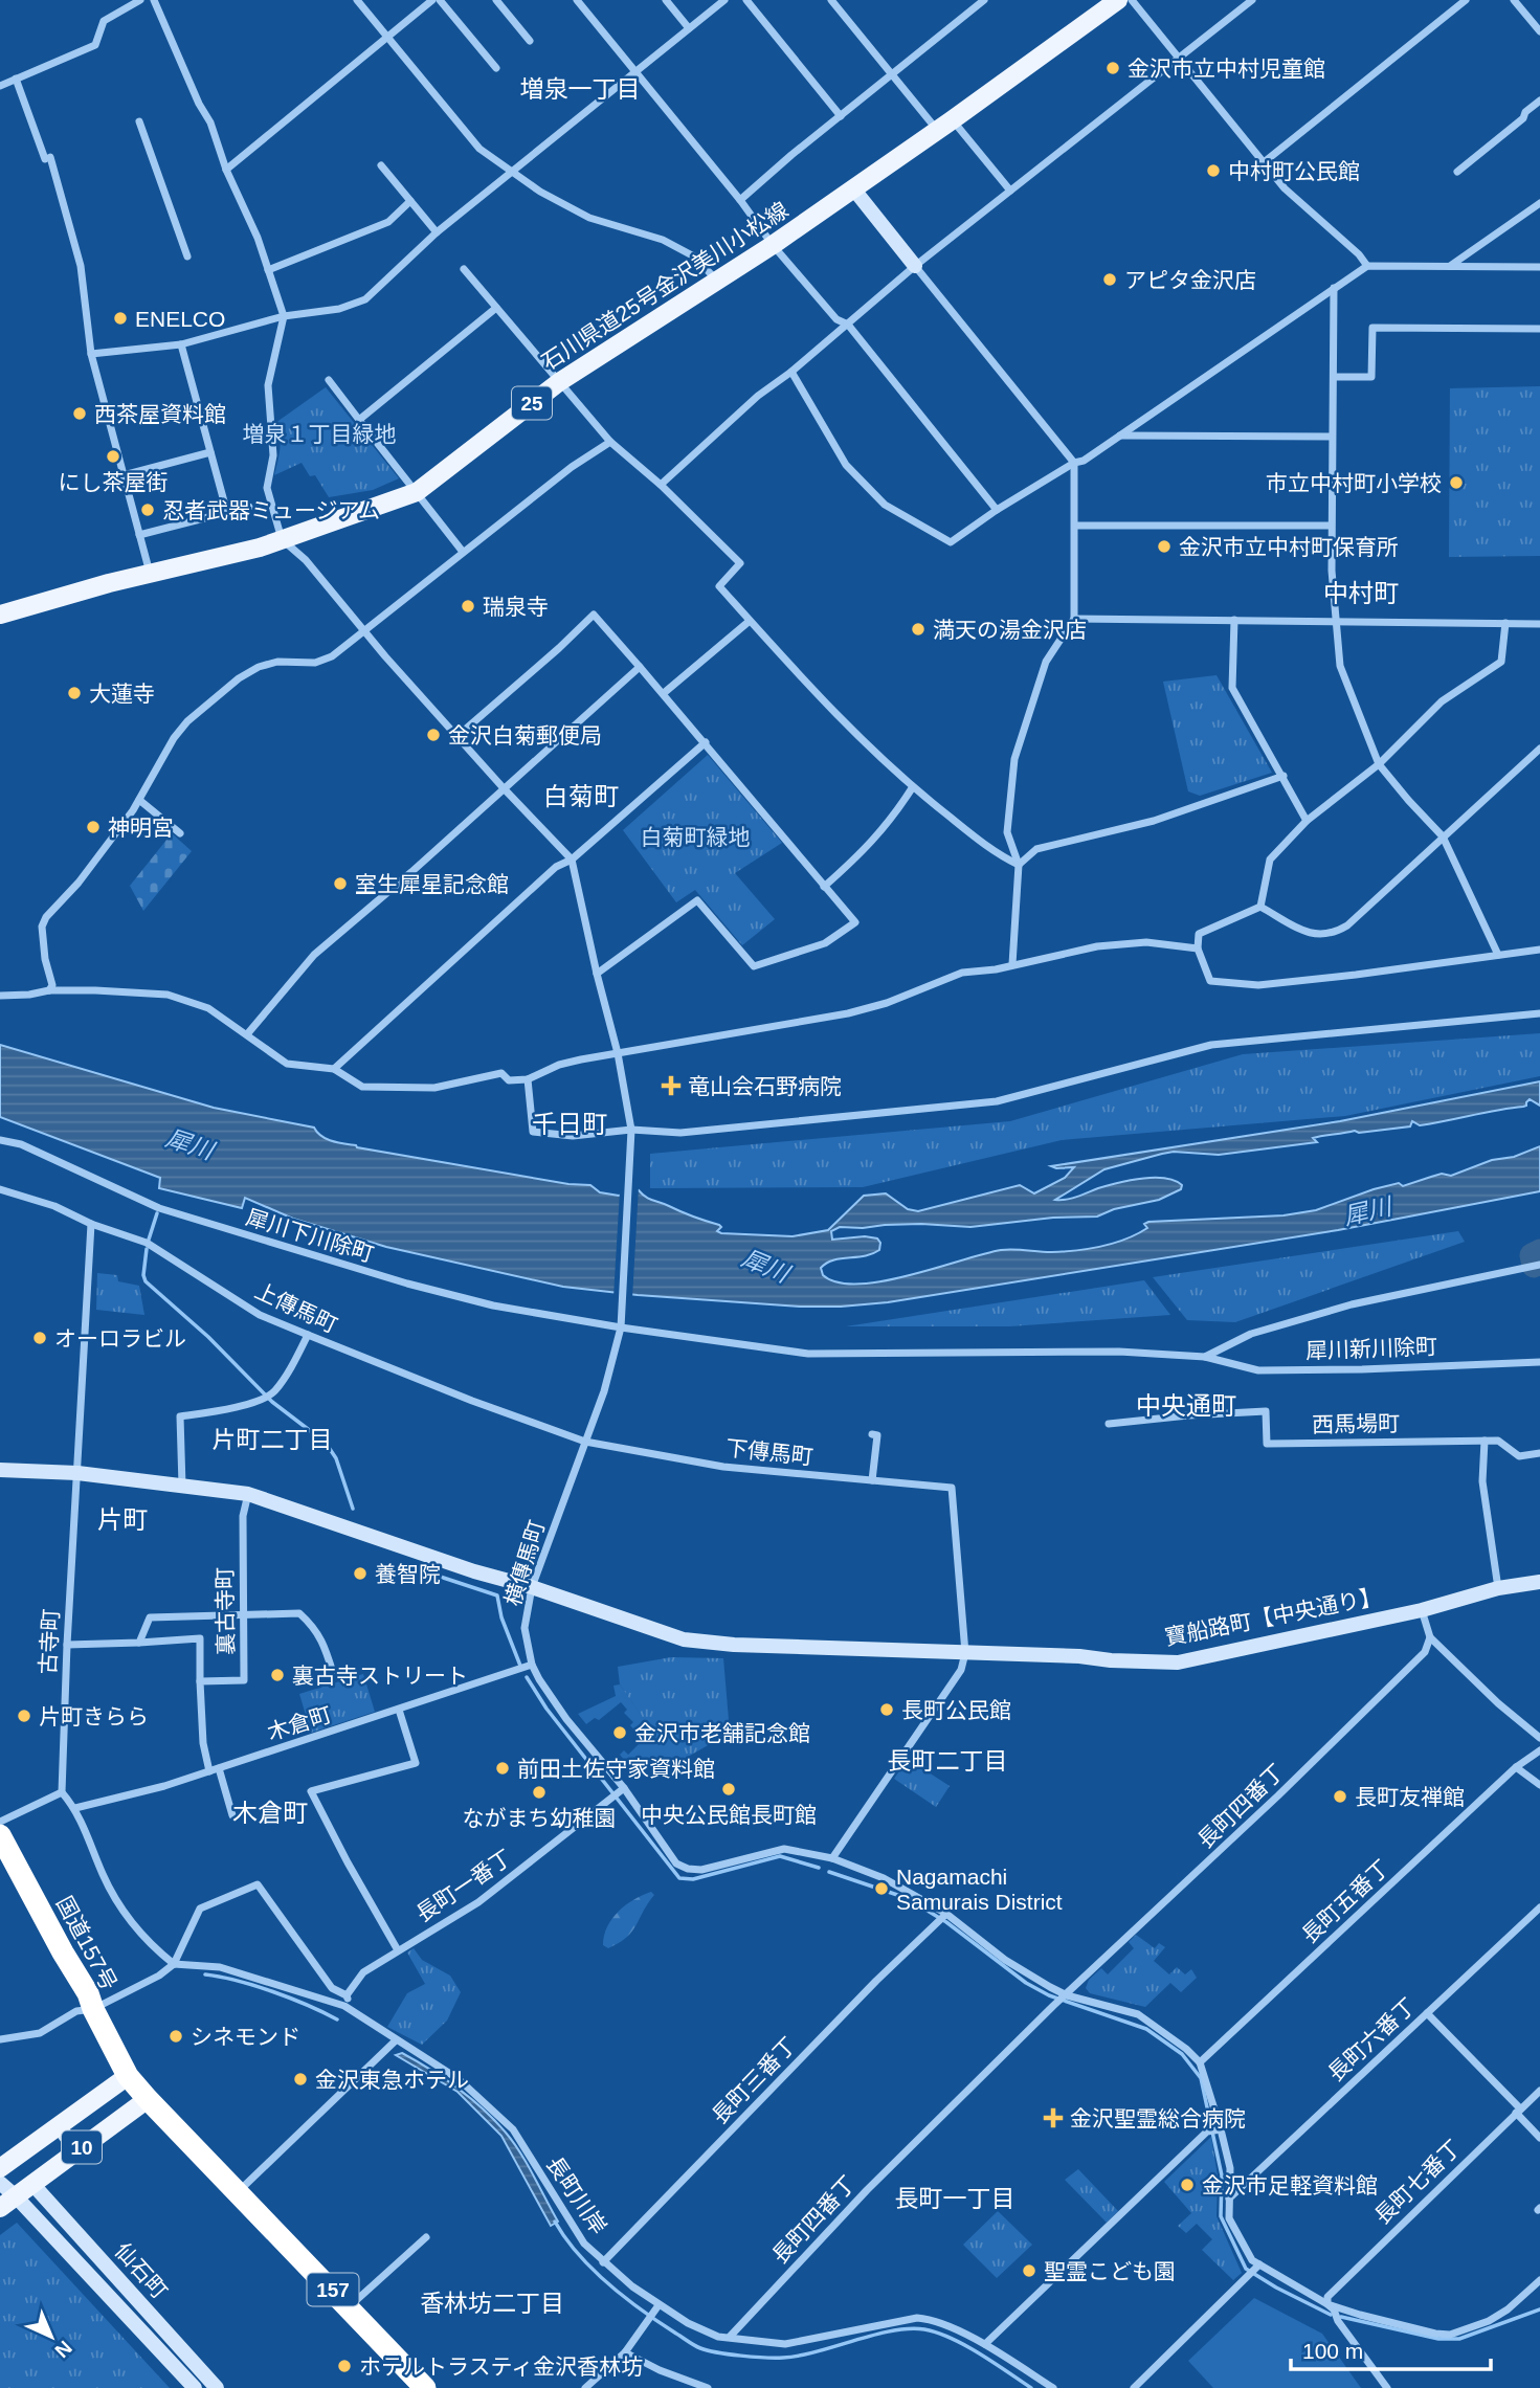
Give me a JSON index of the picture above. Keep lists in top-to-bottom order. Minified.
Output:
{"streets":{"highway":["国道157号","157"],"main road":["石川県道25号金沢美川小松線","25","10"],"street":["犀川下川除町","上傳馬町","犀川新川除町","西馬場町","下傳馬町","横傳馬町","裏古寺町","寶船路町【中央通り】","古寺町","木倉町","長町四番丁","長町一番丁","長町五番丁","長町六番丁","長町三番丁","長町七番丁","長町川岸","仙石町"]},"crossings":[["犀川下川除町","犀川新川除町"],["犀川下川除町","横傳馬町"],["上傳馬町","下傳馬町"],["上傳馬町","横傳馬町"],["上傳馬町","古寺町"],["下傳馬町","横傳馬町"],["下傳馬町","寶船路町【中央通り】"],["横傳馬町","寶船路町【中央通り】"],["横傳馬町","木倉町"],["横傳馬町","長町四番丁"],["横傳馬町","長町一番丁"],["横傳馬町","長町五番丁"],["横傳馬町","長町三番丁"],["裏古寺町","寶船路町【中央通り】"],["裏古寺町","木倉町"],["寶船路町【中央通り】","古寺町"],["長町四番丁","長町川岸"],["国道157号","10"],["国道157号","157"],["長町三番丁","長町川岸"],["10","仙石町"],["10","157"]],"districts":["増泉一丁目","中村町","白菊町","千日町","中央通町","片町二丁目","片町","長町二丁目","木倉町","長町一丁目","香林坊二丁目"],"water":["犀川"],"parks":["増泉１丁目緑地","白菊町緑地"],"places":{"other":["金沢市立中村児童館","中村町公民館","アピタ金沢店","ENELCO","西茶屋資料館","にし茶屋街","市立中村町小学校","忍者武器ミュージアム","金沢市立中村町保育所","瑞泉寺","満天の湯金沢店","大蓮寺","金沢白菊郵便局","神明宮","室生犀星記念館","オーロラビル","養智院","裏古寺ストリート","長町公民館","片町きらら","金沢市老舗記念館","前田土佐守家資料館","中央公民館長町館","ながまち幼稚園","長町友禅館","Nagamachi Samurais District","シネモンド","金沢東急ホテル","金沢市足軽資料館","聖霊こども園","ホテルトラスティ金沢香林坊"],"health":["竜山会石野病院","金沢聖霊総合病院"]},"scale_bar":"100 m","north":"bottom right"}
